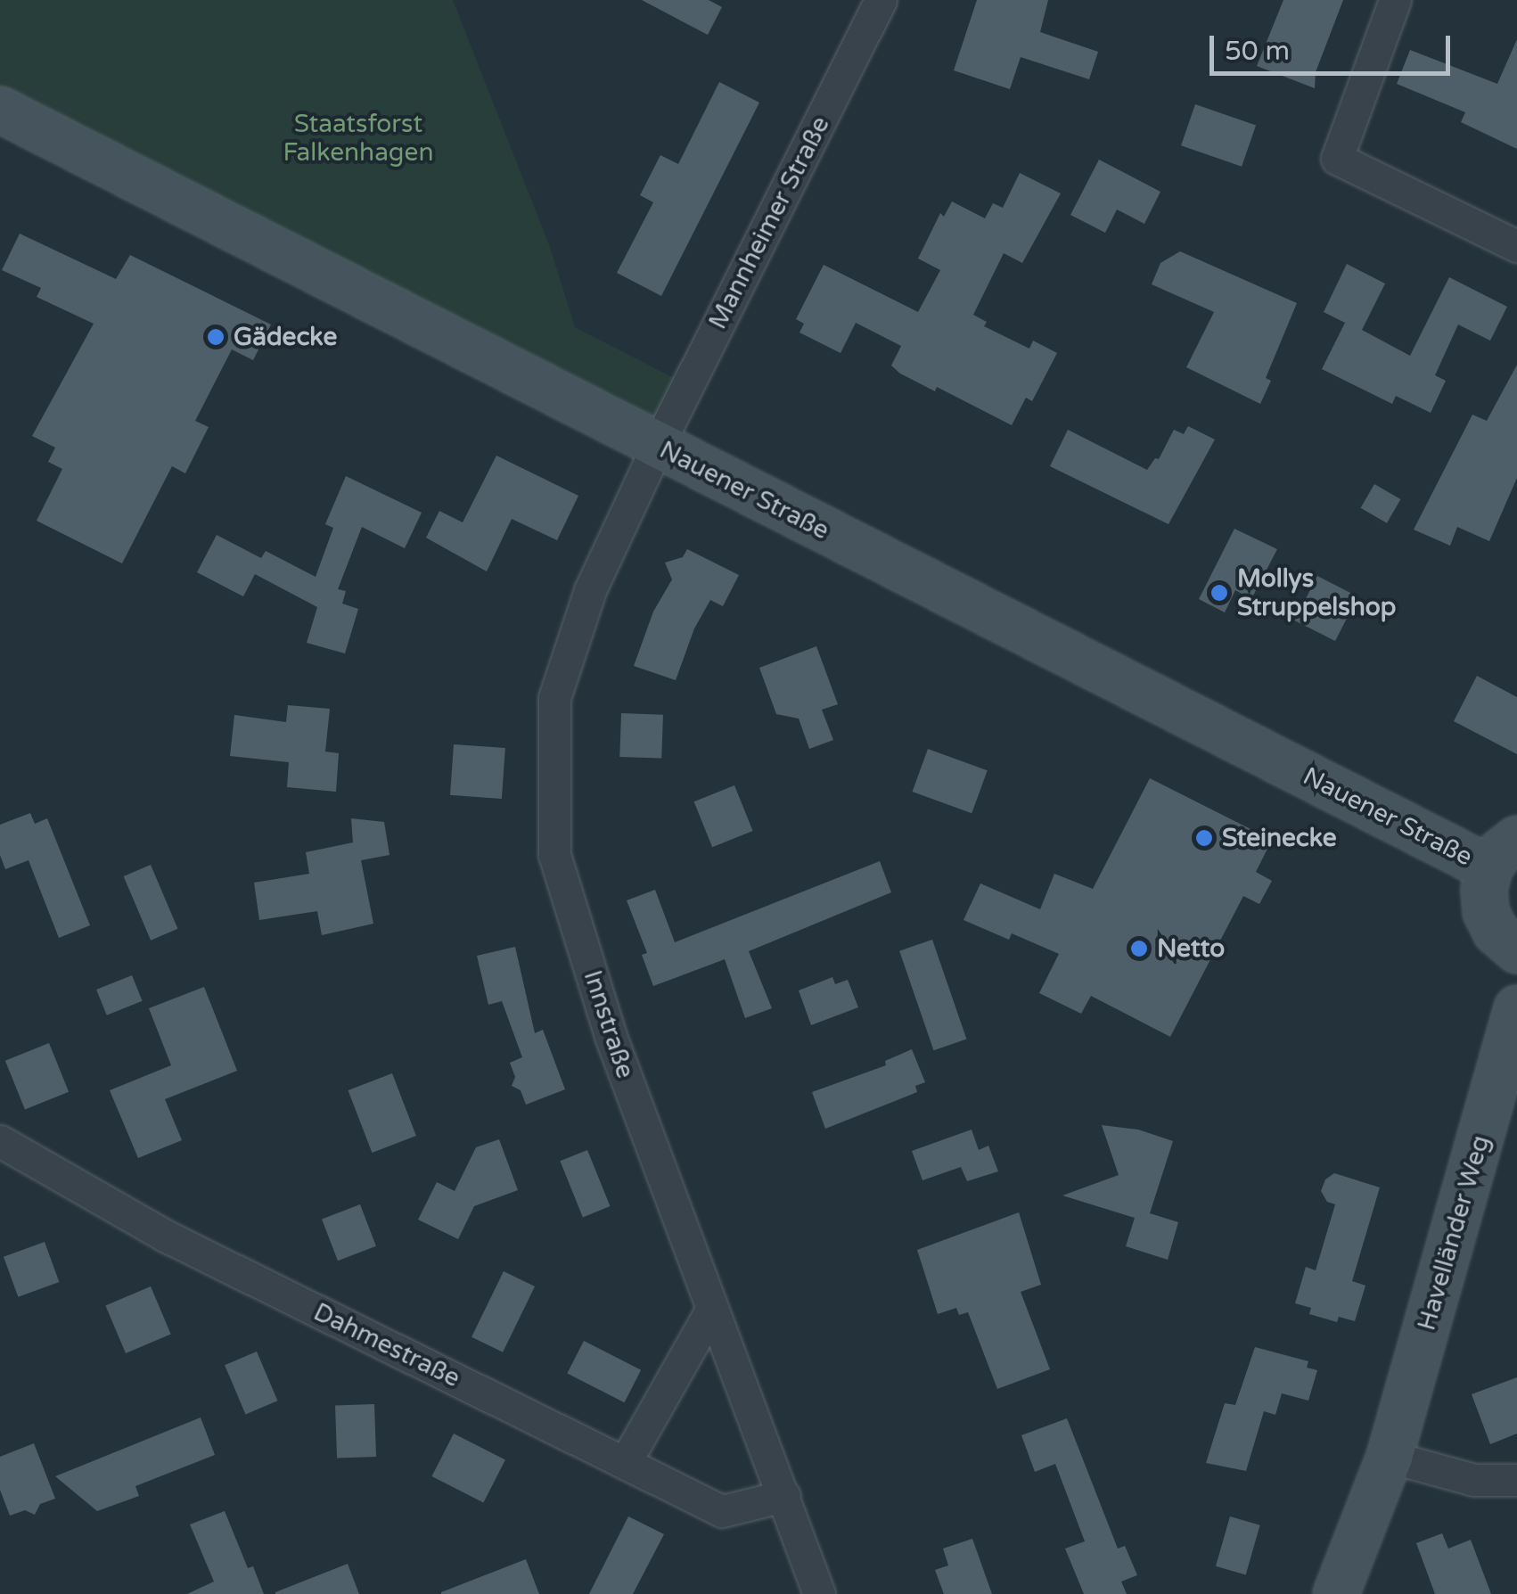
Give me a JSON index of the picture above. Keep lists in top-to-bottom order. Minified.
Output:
{"streets":{"main road":["Nauener Straße","Havelländer Weg"],"street":["Mannheimer Straße","Innstraße","Dahmestraße"]},"crossings":[["Mannheimer Straße","Nauener Straße"],["Mannheimer Straße","Innstraße"],["Nauener Straße","Innstraße"],["Innstraße","Dahmestraße"]],"parks":["Staatsforst Falkenhagen"],"places":["Gädecke","Mollys Struppelshop","Steinecke","Netto"],"scale_bar":"50 m"}
